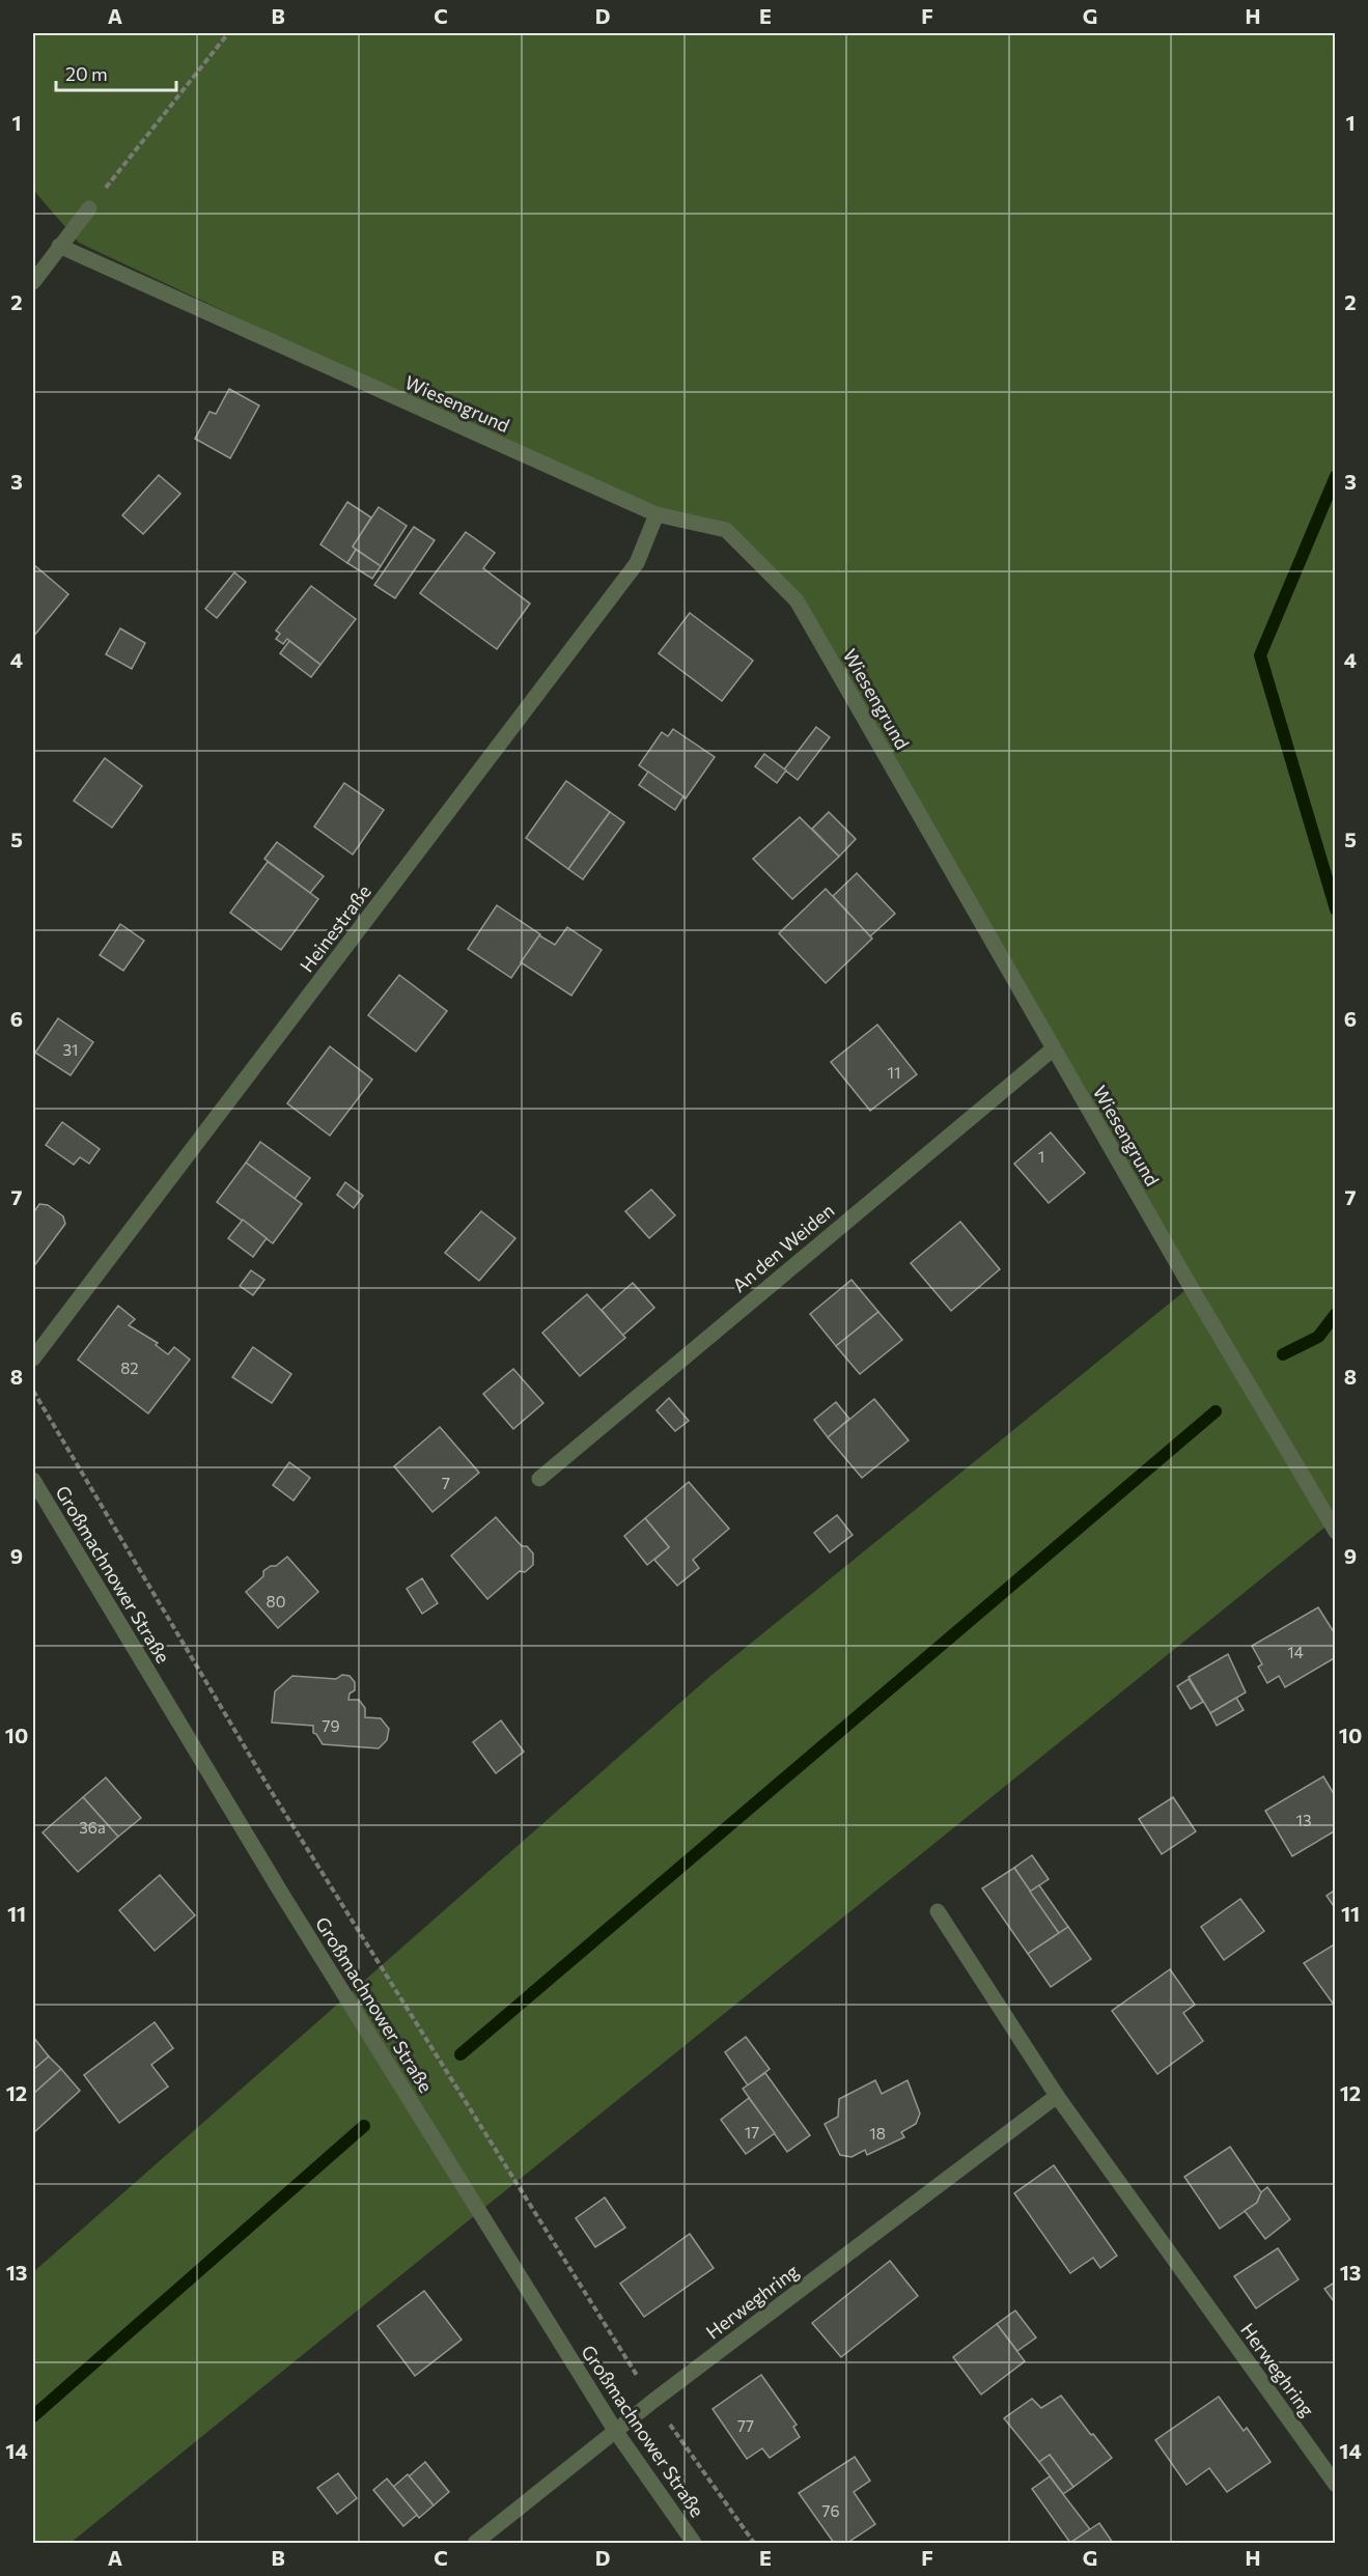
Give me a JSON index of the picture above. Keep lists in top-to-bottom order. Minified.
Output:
{"streets":{"street":["Wiesengrund","Heinestraße","An den Weiden","Großmachnower Straße","Herweghring"]},"crossings":[["Wiesengrund","Heinestraße"],["Wiesengrund","An den Weiden"],["Großmachnower Straße","Herweghring"]],"house_numbers":["31","11","1","82","7","80","14","79","13","36a","17","18","77","76"],"scale_bar":"20 m","grid":{"columns":["A","B","C","D","E","F","G","H"],"rows":["1","2","3","4","5","6","7","8","9","10","11","12","13","14"]}}
